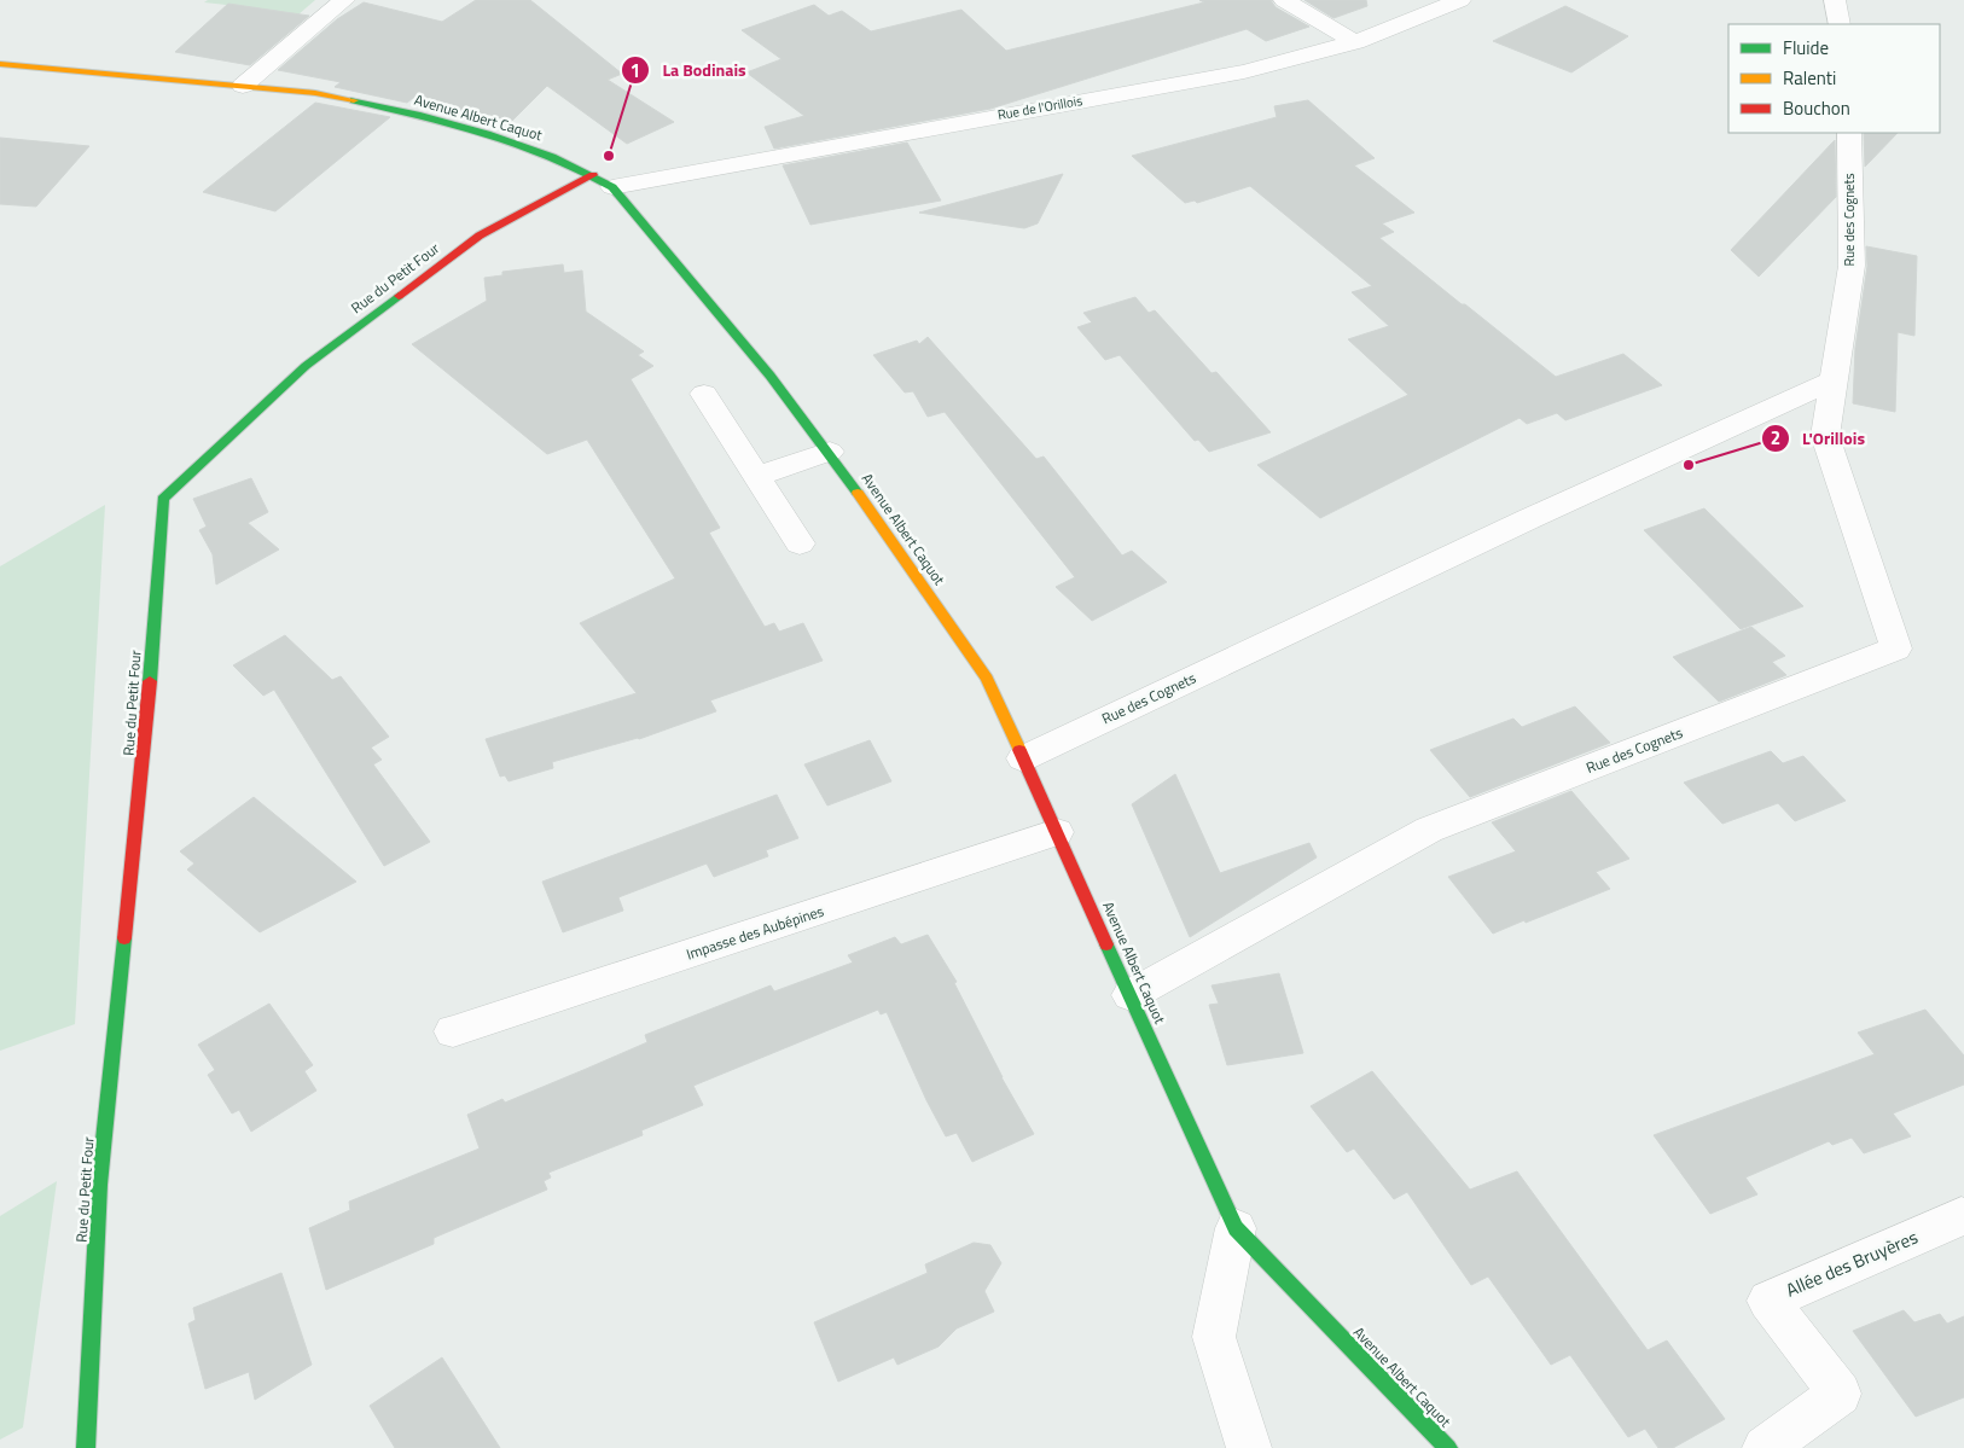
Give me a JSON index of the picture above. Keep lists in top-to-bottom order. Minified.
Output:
{"streets":{"main road":["Avenue Albert Caquot","Rue du Petit Four"],"street":["Rue de l'Orillois","Rue des Cognets","Impasse des Aubépines","Allée des Bruyères"]},"crossings":[["Rue de l'Orillois","Avenue Albert Caquot"],["Rue de l'Orillois","Rue du Petit Four"],["Avenue Albert Caquot","Rue des Cognets"],["Avenue Albert Caquot","Rue du Petit Four"],["Avenue Albert Caquot","Impasse des Aubépines"]],"places":["La Bodinais","L'Orillois"],"legend":["Fluide","Ralenti","Bouchon"]}
